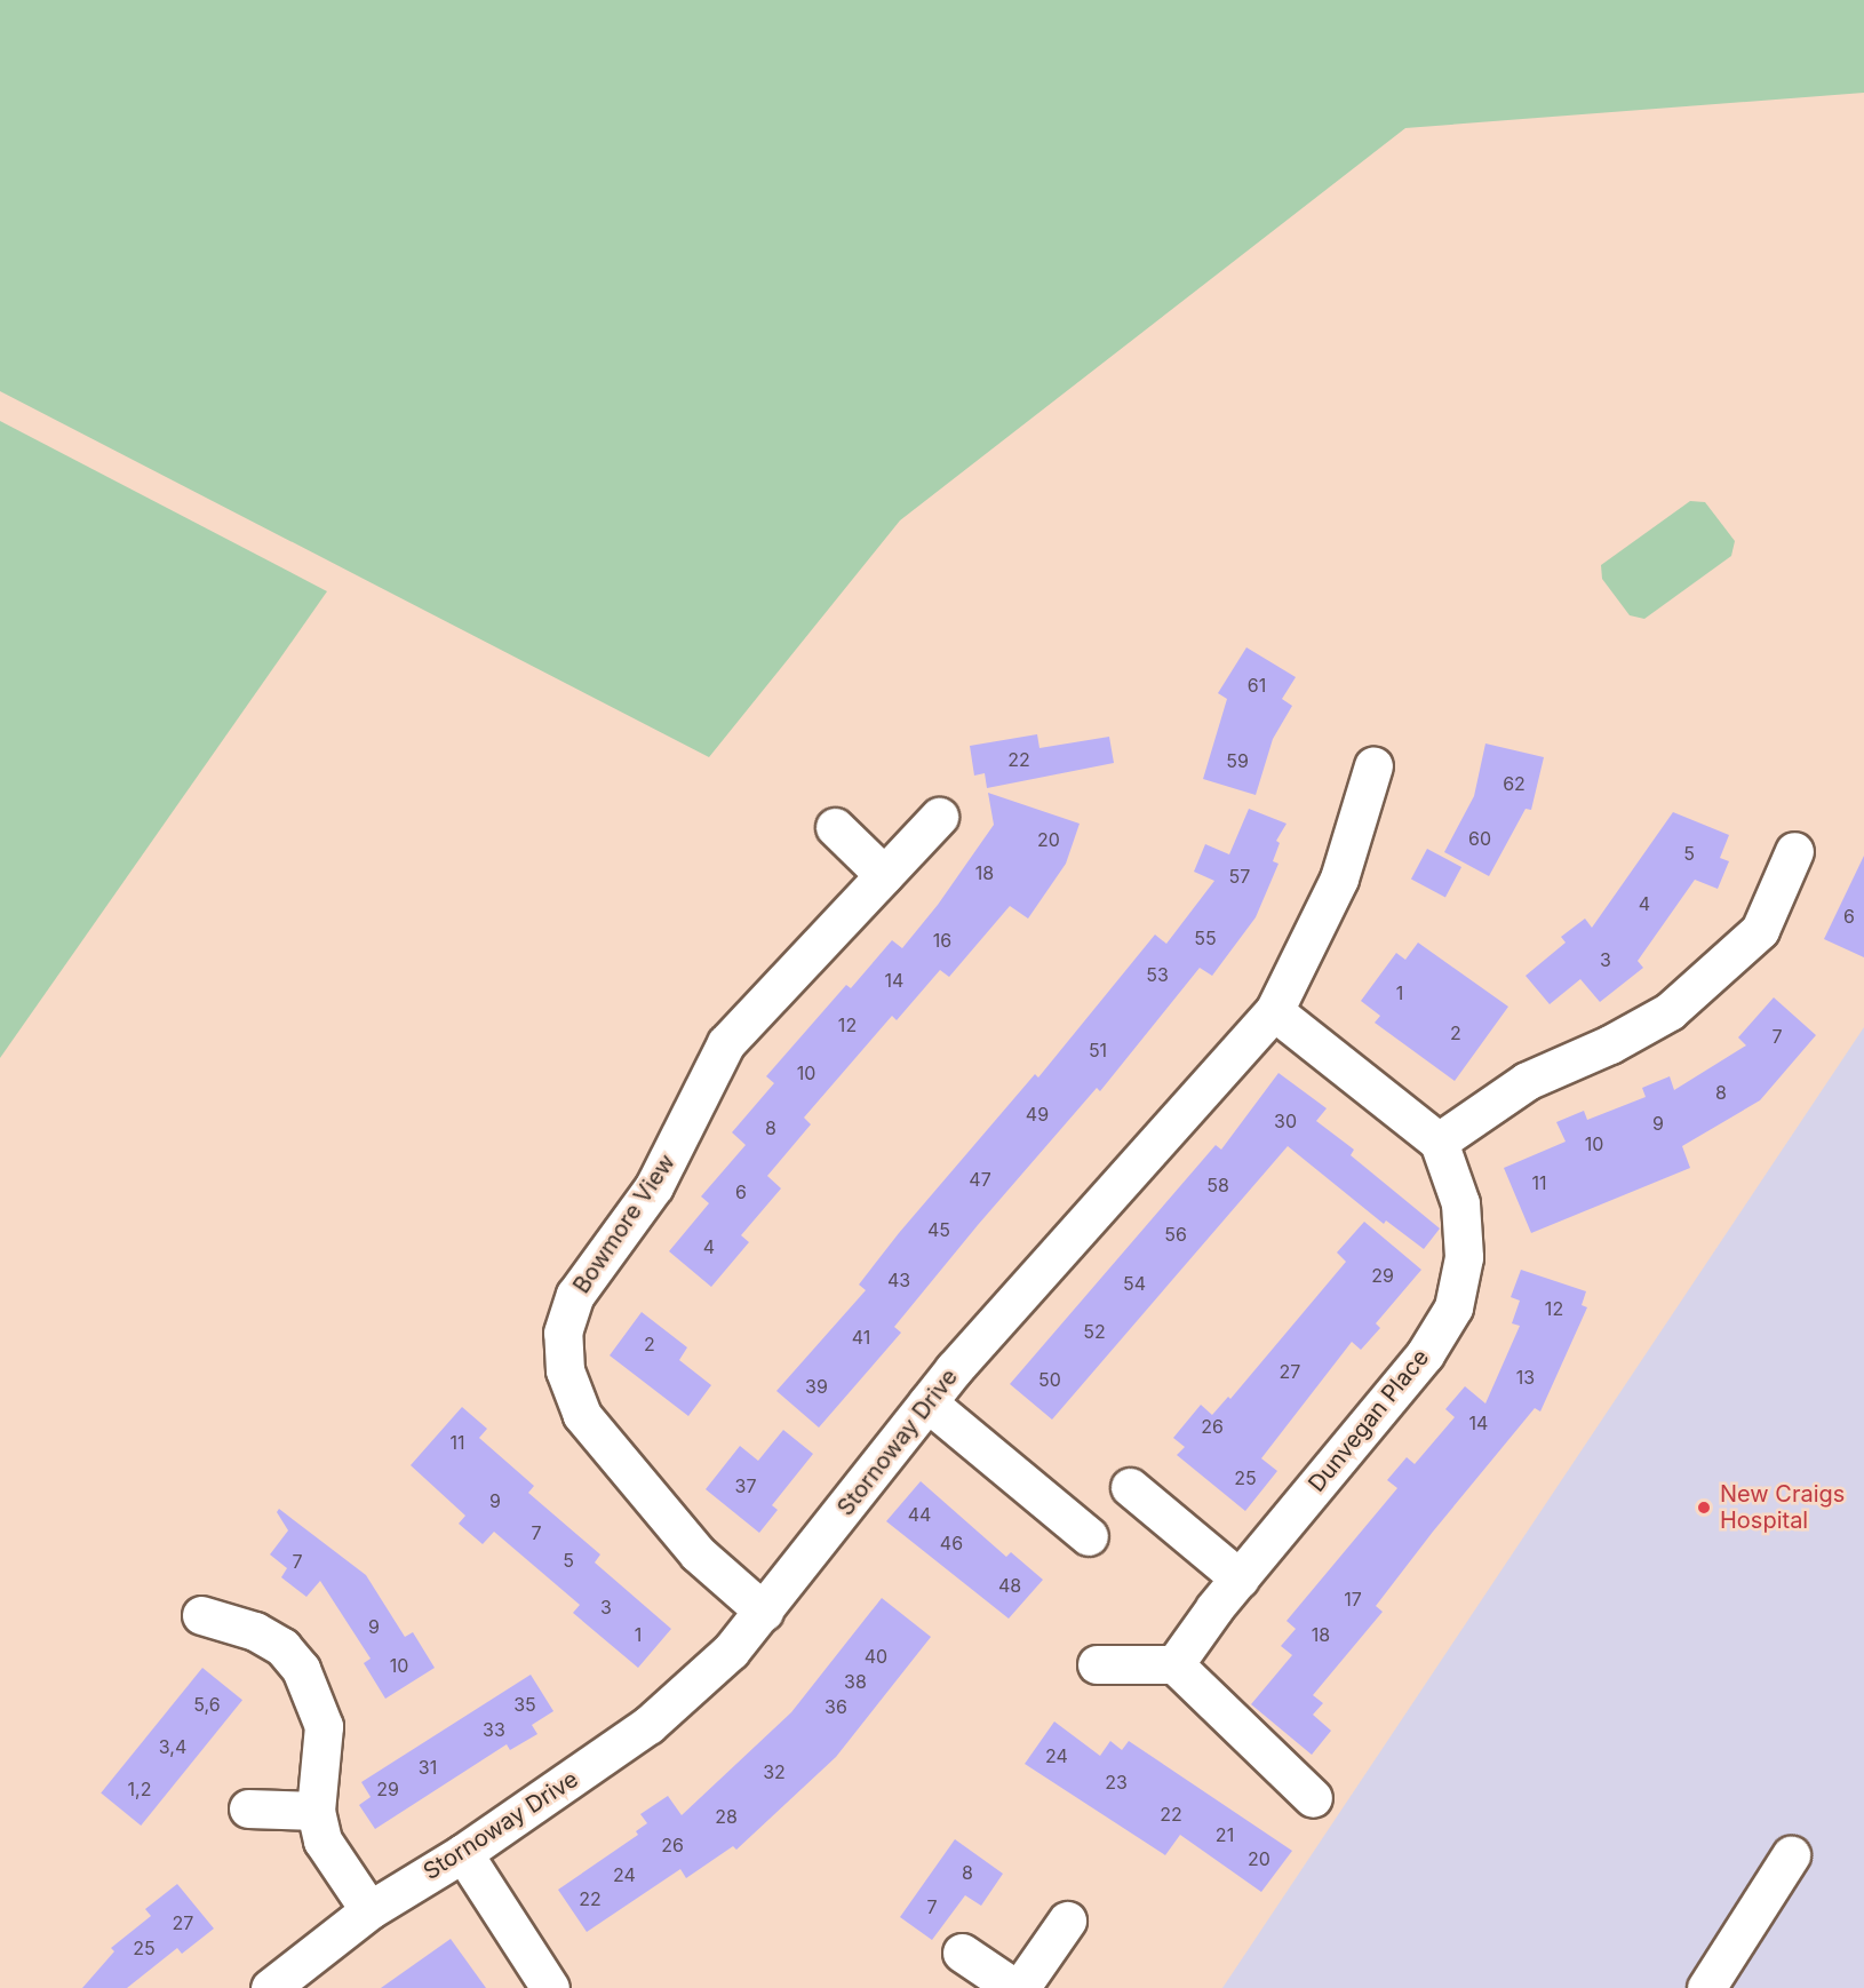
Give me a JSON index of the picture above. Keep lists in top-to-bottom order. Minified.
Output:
{"streets":{"street":["Bowmore View","Dunvegan Place","Stornoway Drive"]},"crossings":[["Bowmore View","Stornoway Drive"]],"places":["New Craigs Hospital"],"house_numbers":["61","22","59","62","60","20","5","18","57","4","6","55","16","3","53","14","1","12","2","7","51","10","8","49","30","9","8","10","47","11","58","6","45","56","4","29","43","54","12","52","41","2","27","13","50","39","14","26","11","25","37","9","44","7","46","5","7","48","17","3","9","1","18","40","10","38","5,6","35","36","33","3,4","24","31","32","23","1,2","29","22","28","21","26","20","8","24","22","7","27","25"]}
